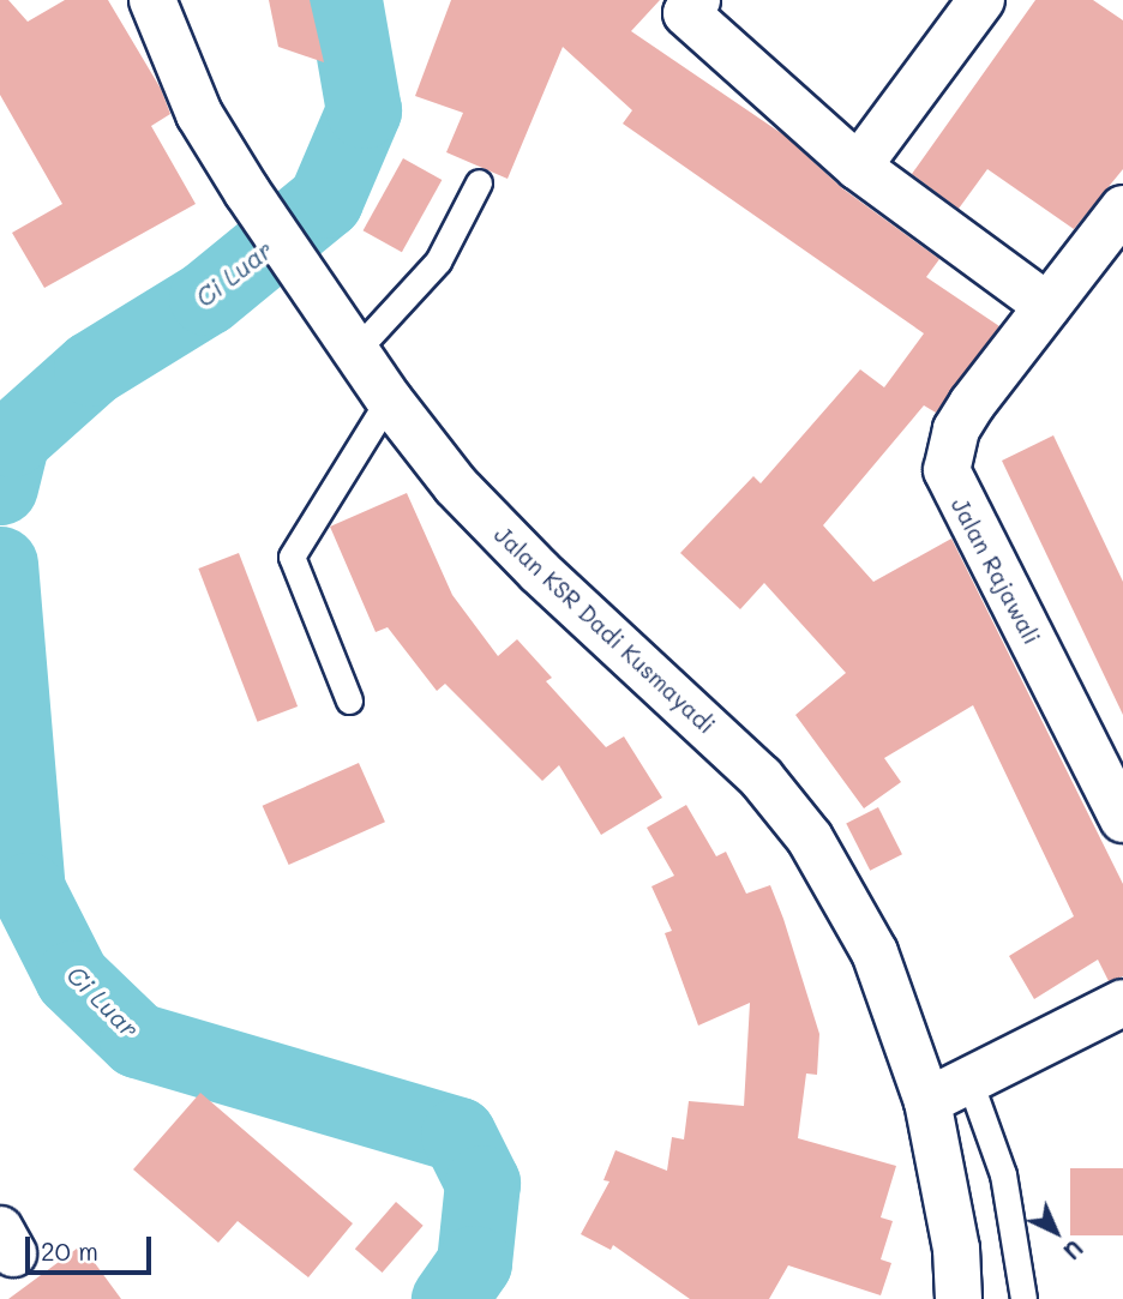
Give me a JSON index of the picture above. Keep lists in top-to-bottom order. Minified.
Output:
{"streets":{"street":["Jalan Rajawali","Jalan KSR Dadi Kusmayadi"]},"water":["Ci Luar"],"scale_bar":"20 m","north":"bottom right"}
